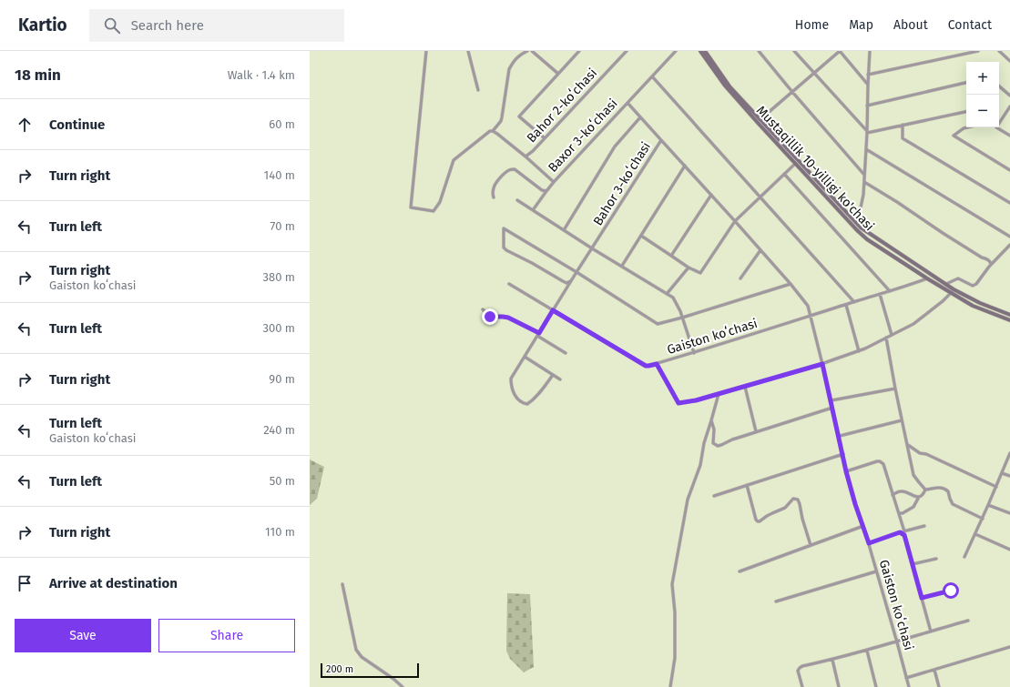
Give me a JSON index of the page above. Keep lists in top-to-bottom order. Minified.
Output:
{"streets":{"main road":["Mustaqillik 10-yilligi ko'chasi"],"street":["Bahor 2-koʻchasi","Baxor 3-koʻchasi","Bahor 3-koʻchasi","Gaiston koʻchasi"]},"crossings":[["Baxor 3-koʻchasi","Bahor 3-koʻchasi"],["Mustaqillik 10-yilligi ko'chasi","Gaiston koʻchasi"],["Bahor 3-koʻchasi","Gaiston koʻchasi"]],"scale_bar":"200 m","page":{"header":"Kartio","search":"Search here","nav":["Home","Map","About","Contact"],"heading":["18 min","Walk · 1.4 km"],"map_buttons":["+","−"],"list":[["Continue","60 m"],["Turn right","140 m"],["Turn left","70 m"],["Turn right","Gaiston koʻchasi","380 m"],["Turn left","300 m"],["Turn right","90 m"],["Turn left","Gaiston koʻchasi","240 m"],["Turn left","50 m"],["Turn right","110 m"],"Arrive at destination"],"buttons":["Save","Share"],"scale":"200 m"}}
